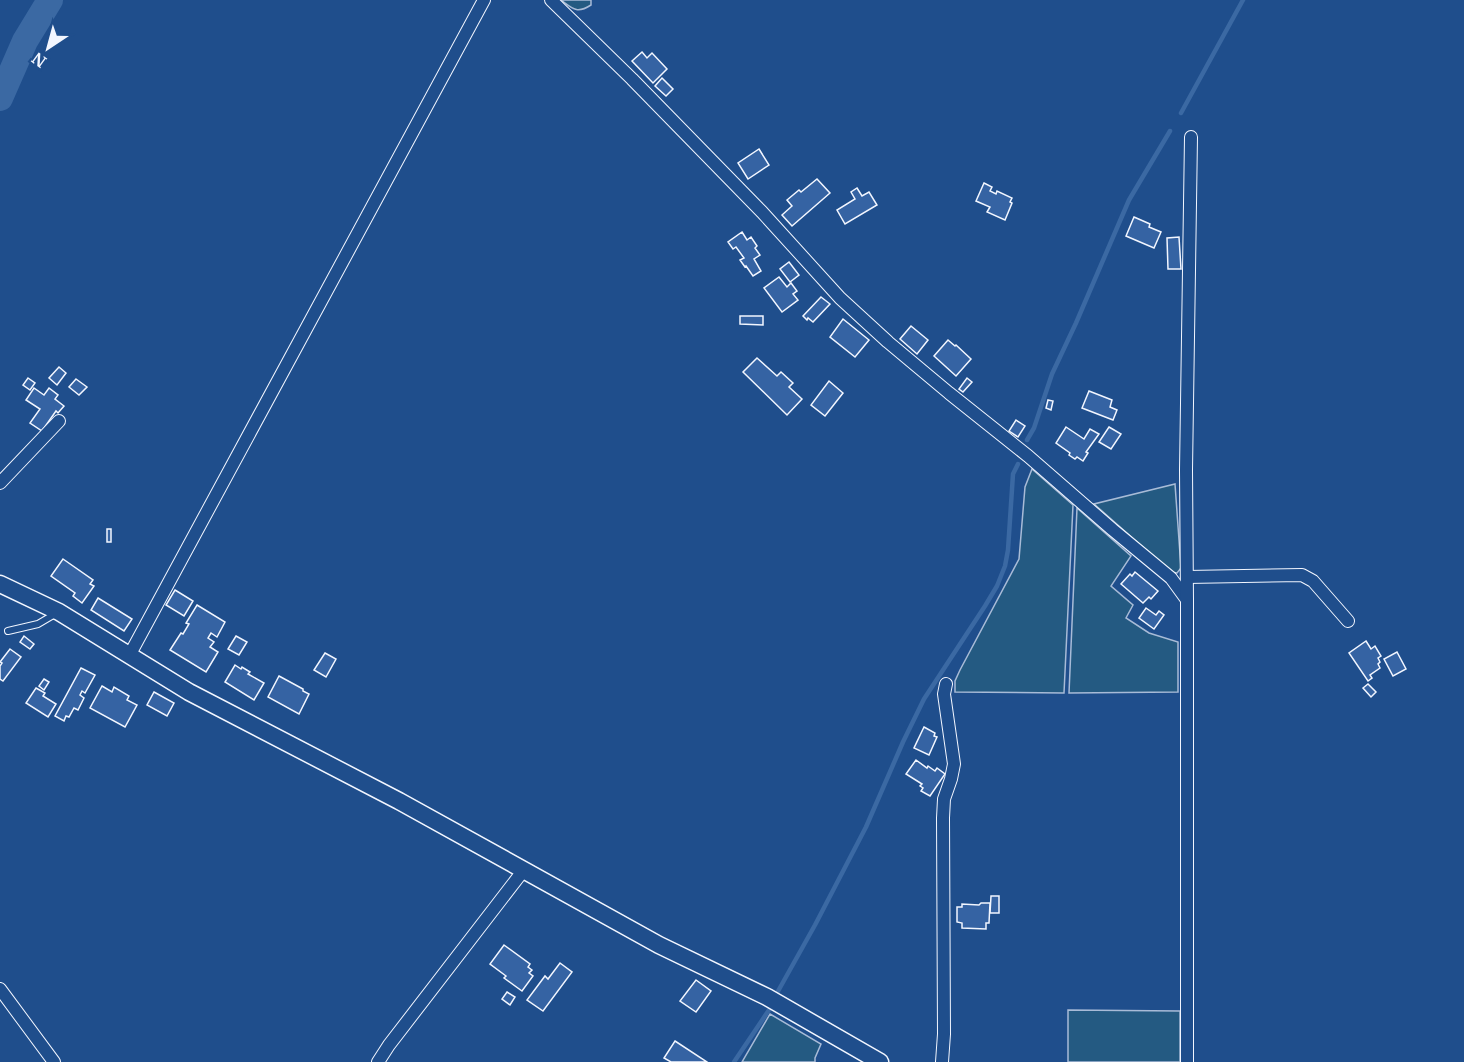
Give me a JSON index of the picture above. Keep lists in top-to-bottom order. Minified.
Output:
{"north":"bottom left"}
